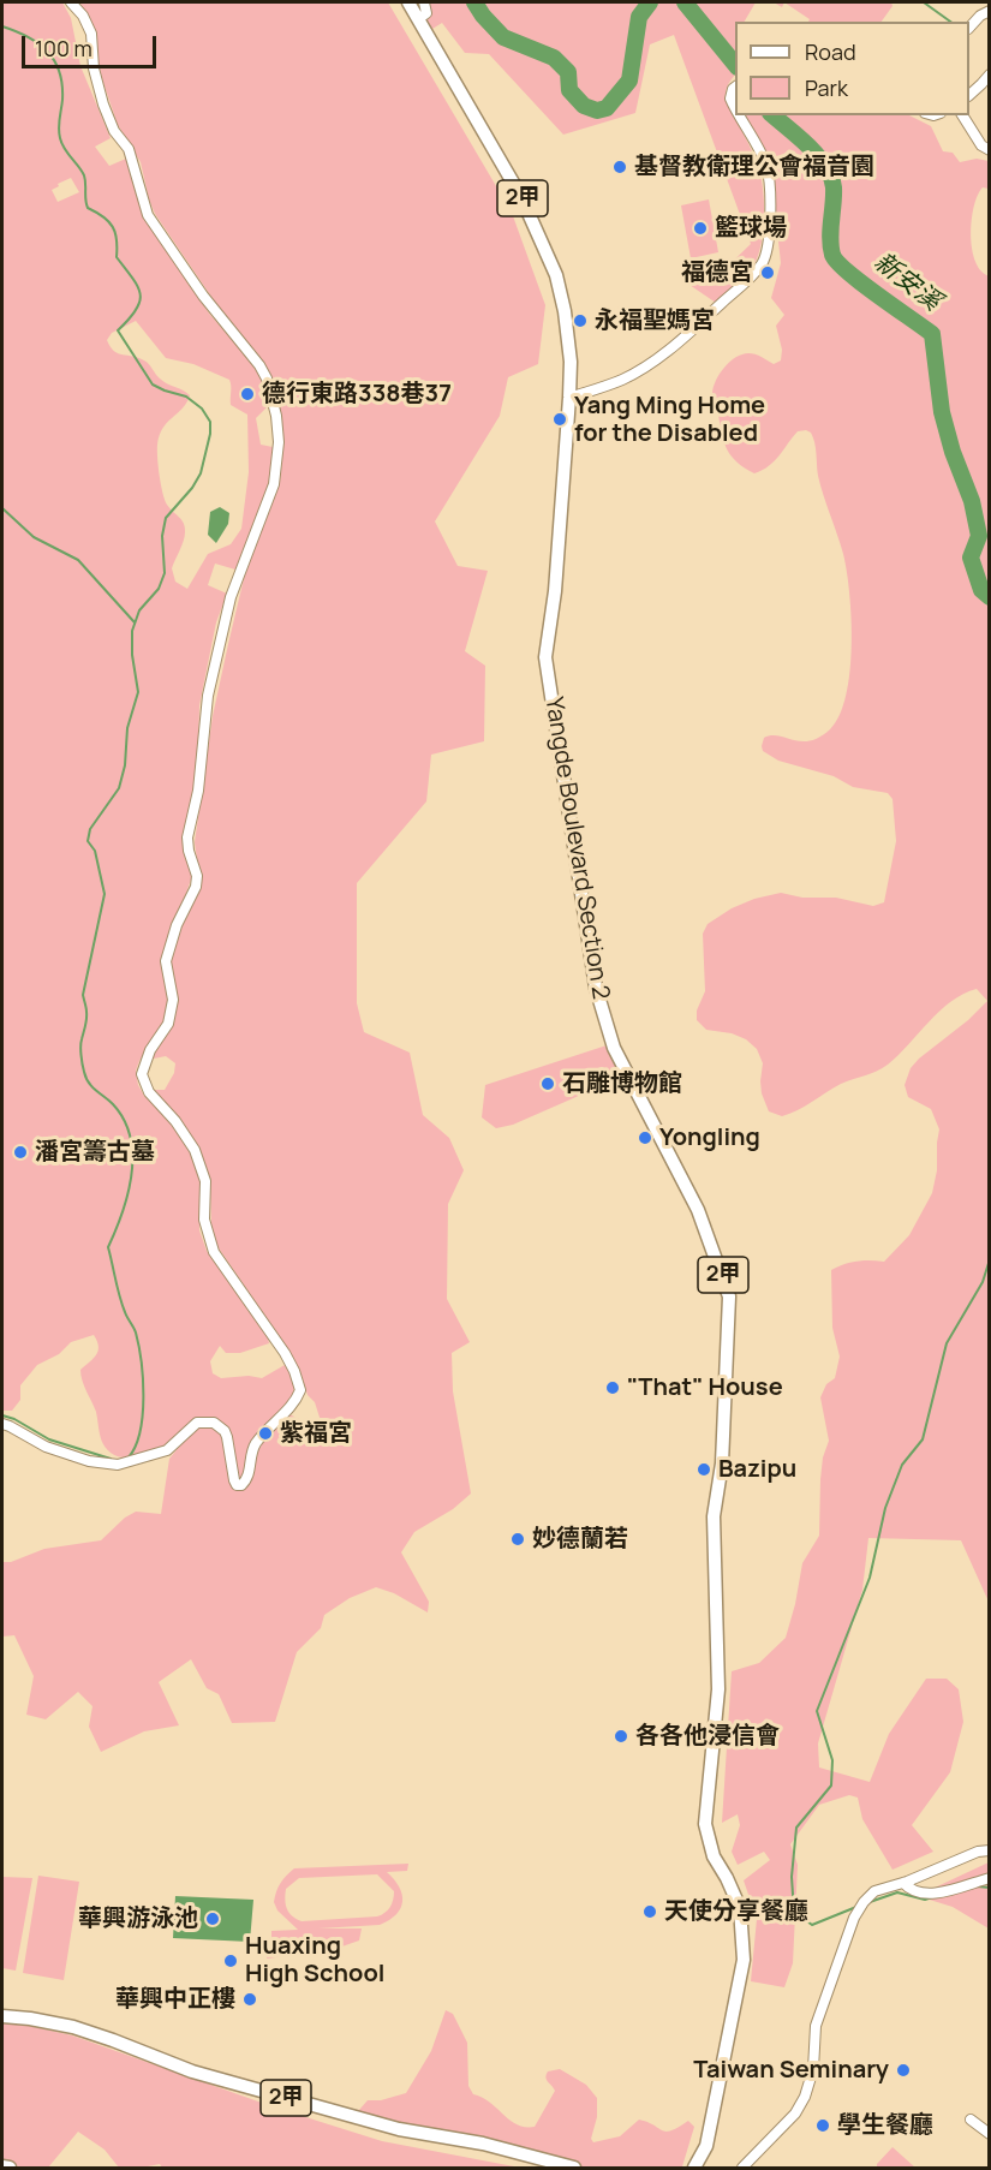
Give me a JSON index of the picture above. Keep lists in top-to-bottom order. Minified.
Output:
{"streets":{"main road":["2甲","Yangde Boulevard Section 2"]},"water":["新安溪"],"places":["基督教衛理公會福音園","籃球場","福德宮","永福聖媽宮","德行東路338巷37","Yang Ming Home for the Disabled","石雕博物館","Yongling","潘宮籌古墓","\"That\" House","紫福宮","Bazipu","妙德蘭若","各各他浸信會","天使分享餐廳","華興游泳池","Huaxing High School","華興中正樓","Taiwan Seminary","學生餐廳"],"legend":["Road","Park"],"scale_bar":"100 m"}
